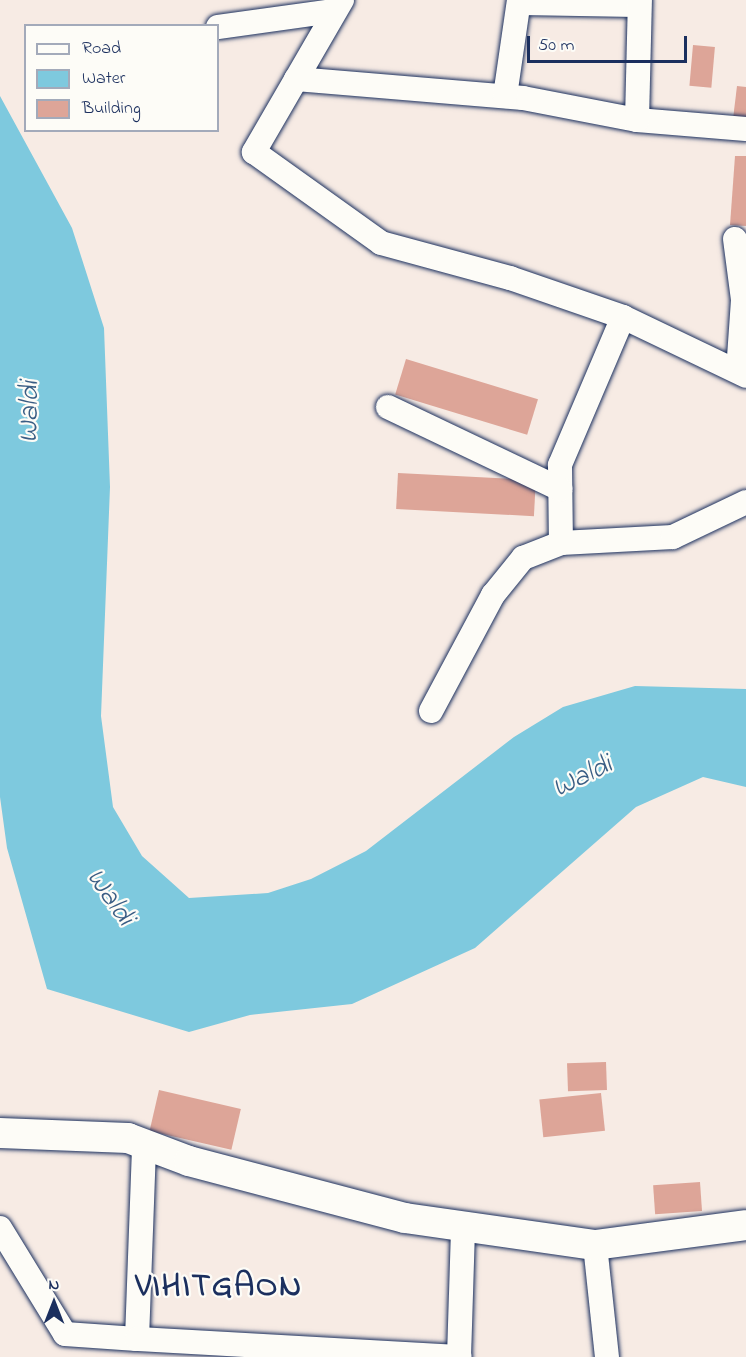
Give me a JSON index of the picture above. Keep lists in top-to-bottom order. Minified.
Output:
{"districts":["VIHITGAON"],"water":["Waldi"],"legend":["Road","Water","Building"],"scale_bar":"50 m","north":"top"}
